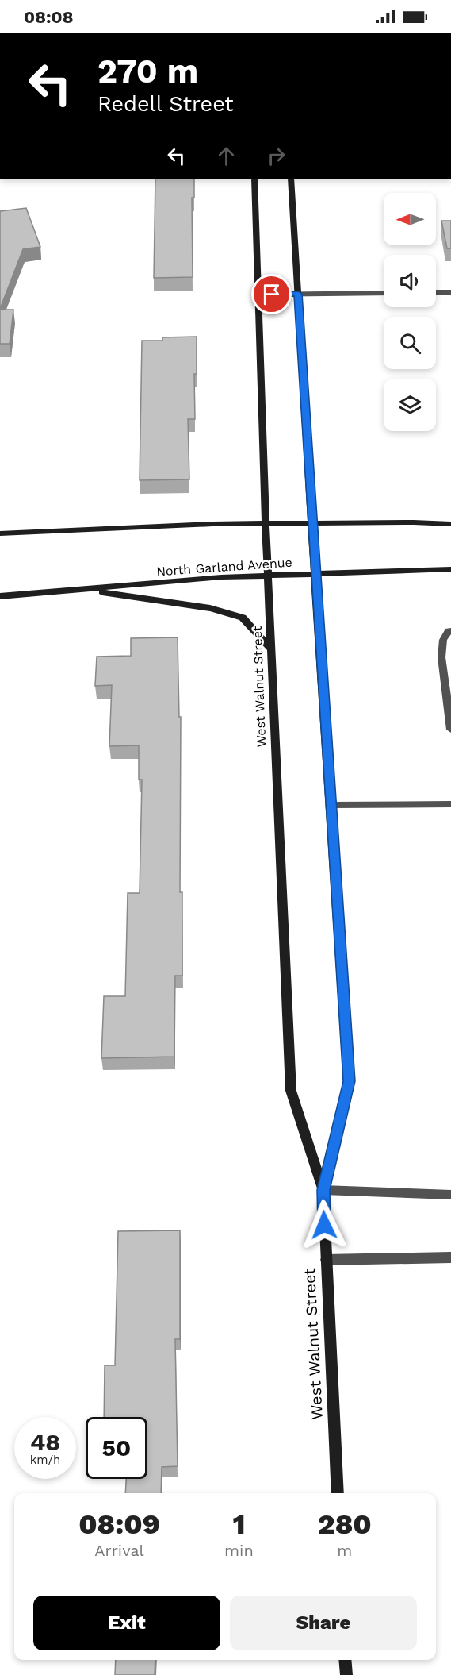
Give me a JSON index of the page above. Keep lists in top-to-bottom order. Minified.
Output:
{"streets":{"main road":["North Garland Avenue","West Walnut Street"]},"crossings":[["North Garland Avenue","West Walnut Street"]],"north":"left","page":{"status":"08:08","turn":["270 m","Redell Street"],"speed":"48 km/h","limit":"50","eta":["08:09","Arrival","1","min","280","m"],"buttons":["Exit","Share"]}}
